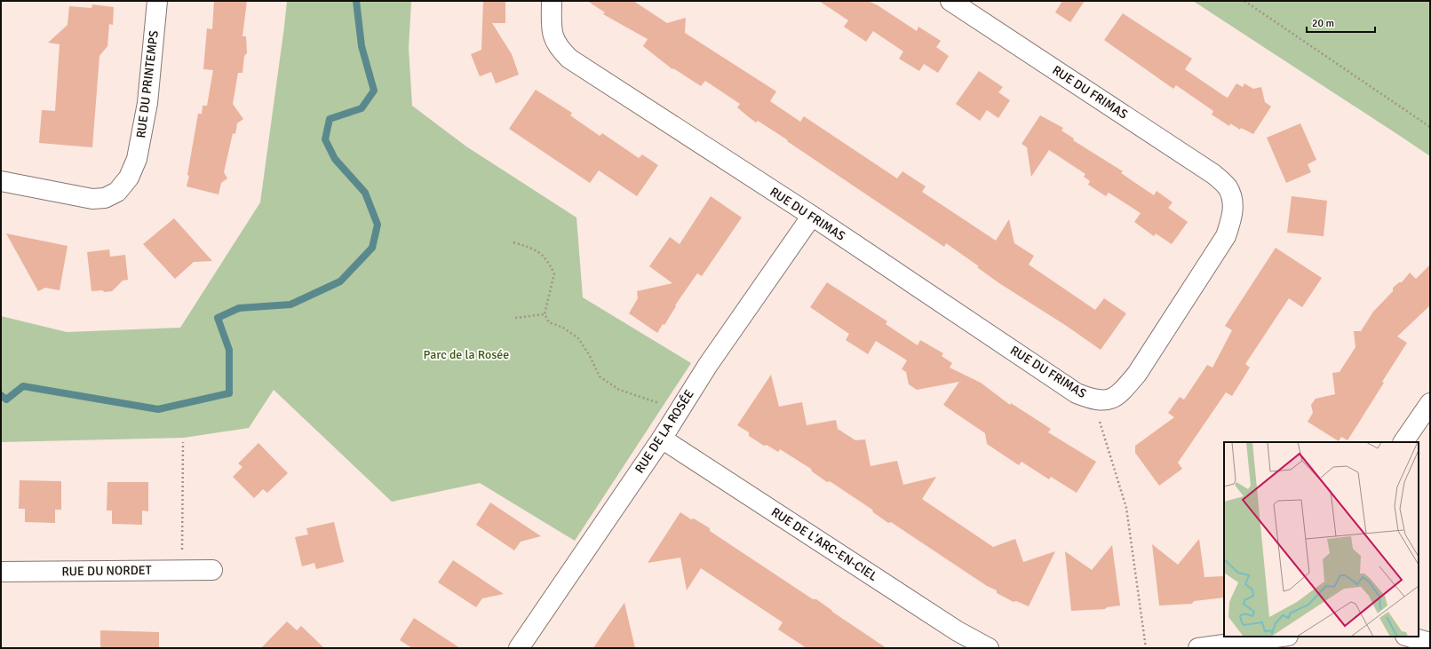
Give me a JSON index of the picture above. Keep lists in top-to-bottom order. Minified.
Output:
{"streets":{"street":["RUE DU PRINTEMPS","RUE DU FRIMAS","RUE DE LA ROSÉE","RUE DE L'ARC-EN-CIEL","RUE DU NORDET"]},"crossings":[["RUE DU FRIMAS","RUE DE LA ROSÉE"],["RUE DE LA ROSÉE","RUE DE L'ARC-EN-CIEL"]],"parks":["Parc de la Rosée"],"scale_bar":"20 m"}
